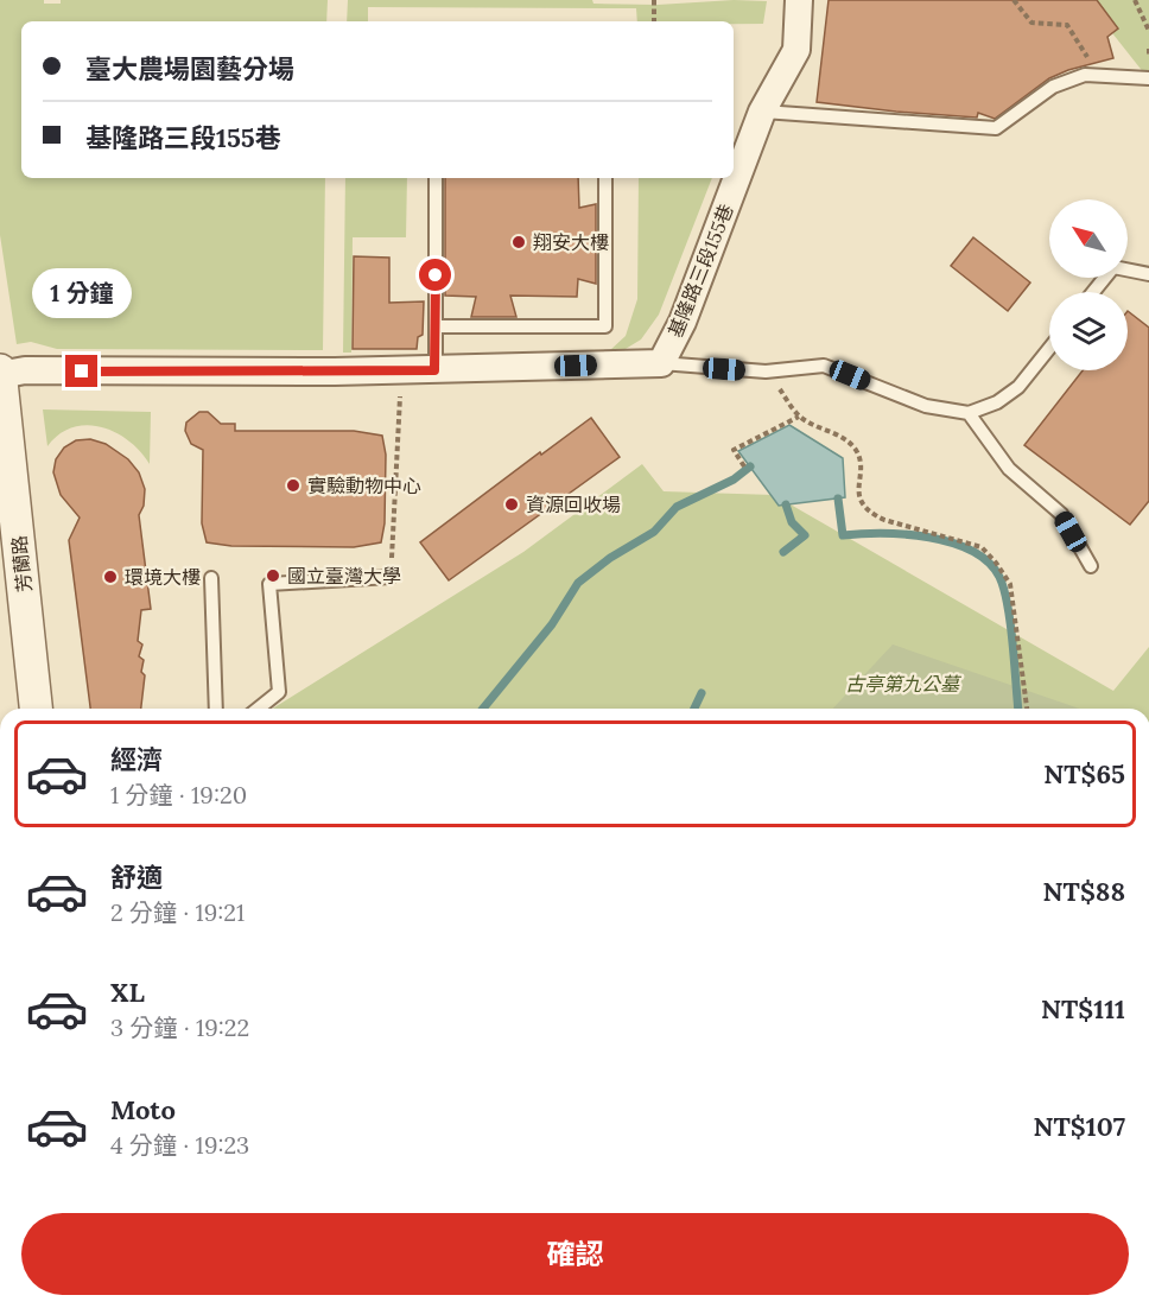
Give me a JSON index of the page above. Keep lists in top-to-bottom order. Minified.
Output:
{"streets":{"street":["基隆路三段155巷","芳蘭路"]},"parks":["古亭第九公墓"],"places":["翔安大樓","實驗動物中心","資源回收場","國立臺灣大學","環境大樓"],"north":"top left","page":{"banner":["臺大農場園藝分場","基隆路三段155巷"],"bubble":"1 分鐘","list":[{"name":"經濟","note":"1 分鐘 · 19:20","value":"NT$65"},{"name":"舒適","note":"2 分鐘 · 19:21","value":"NT$88"},{"name":"XL","note":"3 分鐘 · 19:22","value":"NT$111"},{"name":"Moto","note":"4 分鐘 · 19:23","value":"NT$107"}],"buttons":"確認"}}
